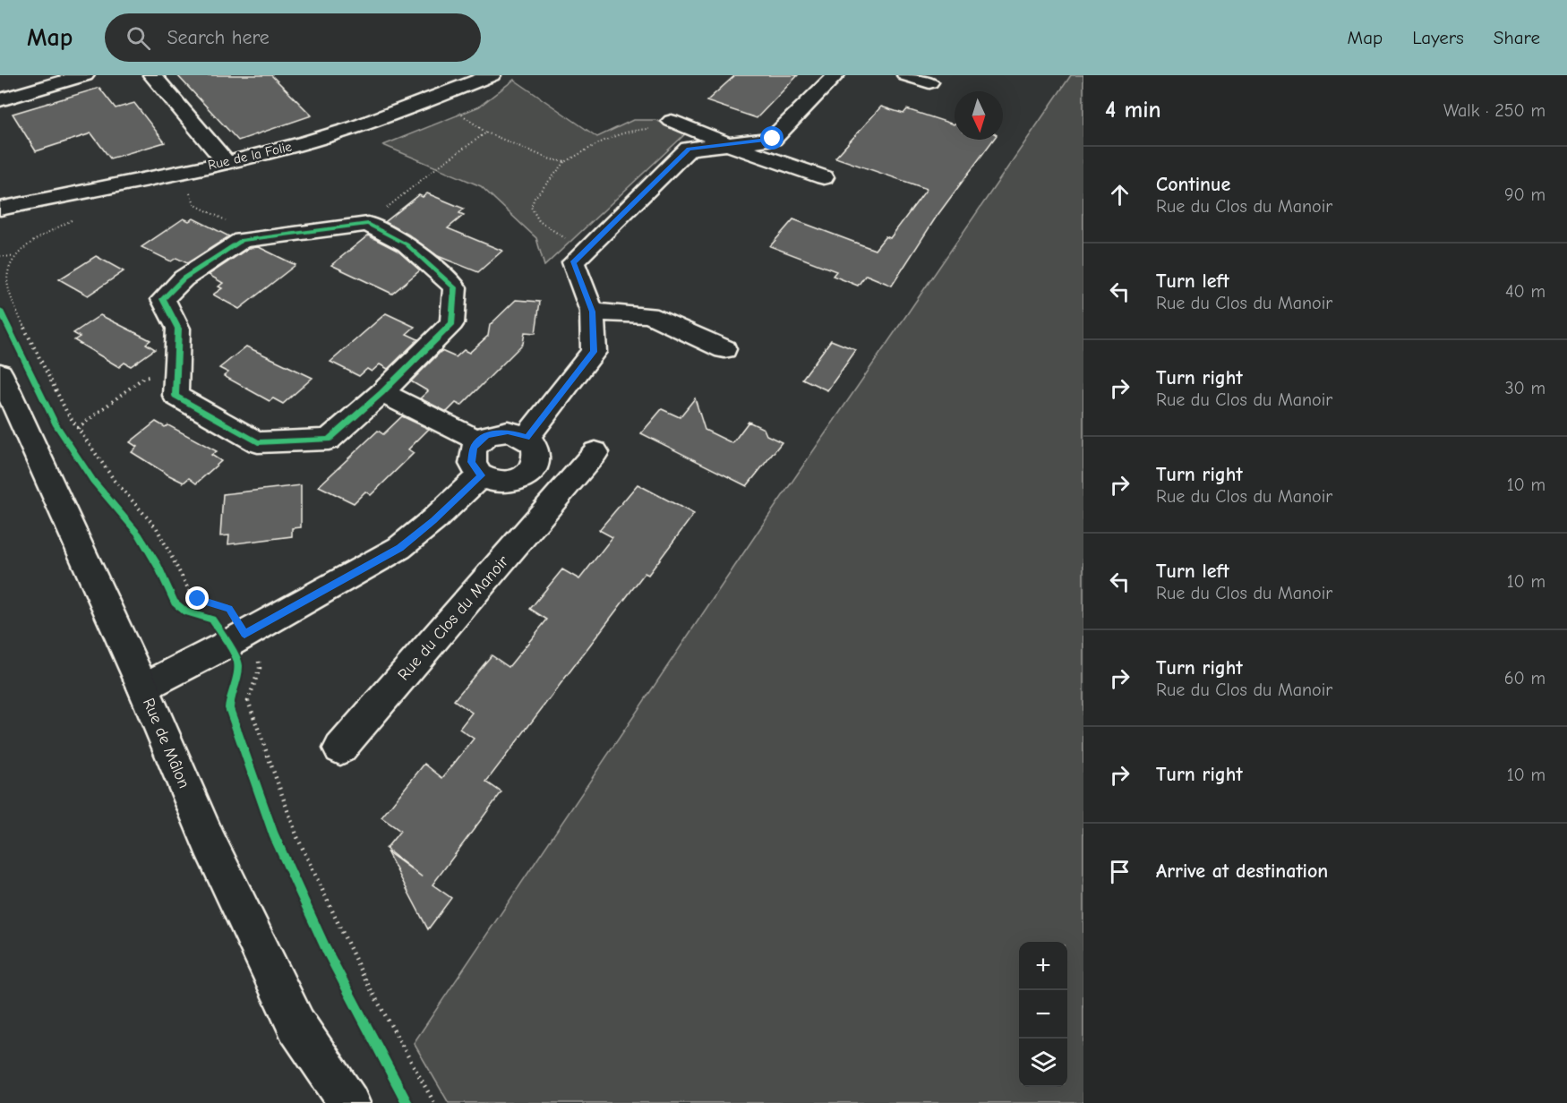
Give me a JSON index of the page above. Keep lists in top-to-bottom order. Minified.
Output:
{"streets":{"street":["Rue de la Folie","Rue du Clos du Manoir","Rue de Mâlon"]},"north":"bottom","page":{"header":"Map","search":"Search here","nav":["Map","Layers","Share"],"heading":["4 min","Walk · 250 m"],"list":[["Continue","Rue du Clos du Manoir","90 m"],["Turn left","Rue du Clos du Manoir","40 m"],["Turn right","Rue du Clos du Manoir","30 m"],["Turn right","Rue du Clos du Manoir","10 m"],["Turn left","Rue du Clos du Manoir","10 m"],["Turn right","Rue du Clos du Manoir","60 m"],["Turn right","10 m"],"Arrive at destination"],"map_buttons":["+","−"]}}
